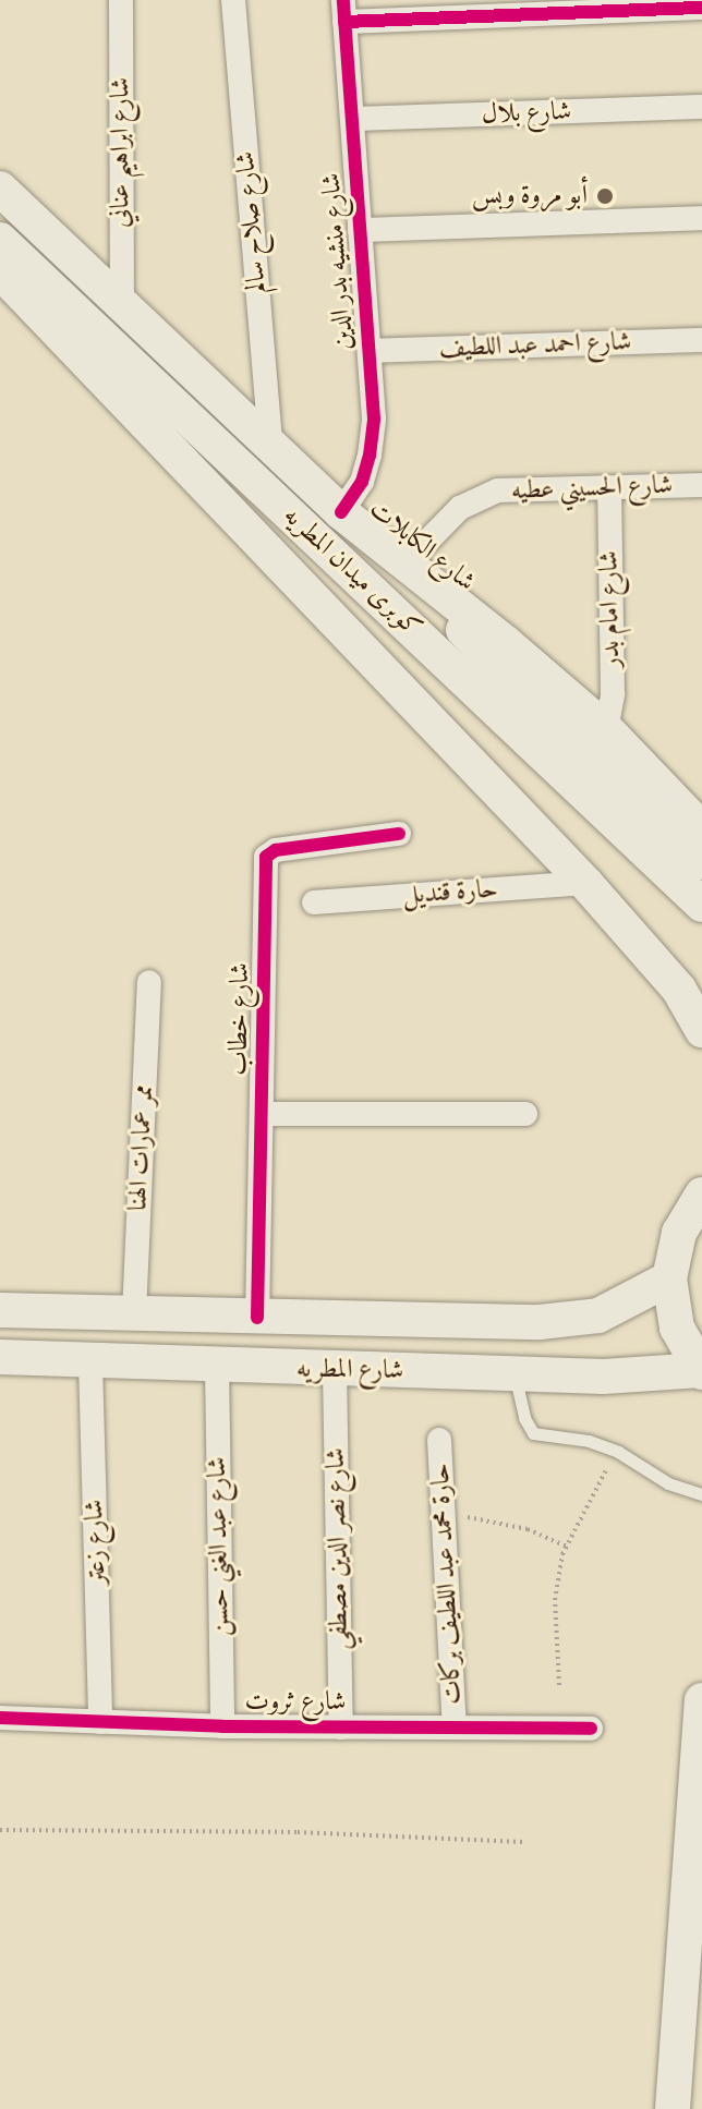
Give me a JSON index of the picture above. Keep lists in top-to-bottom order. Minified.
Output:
{"streets":{"main road":["شارع الكابلات","كوبرى ميدان المطريه","شارع المطريه"],"street":["شارع بلال","شارع ابراهيم عناني","شارع صلاح سالم","شارع منشيه بدر الدين","شارع احمد عبد اللطيف","شارع الحسيني عطيه","شارع امام بدر","حارة قنديل","شارع خطاب","ممر عمارات الهنا","شارع زعتر","شارع عبد الغني حسن","شارع نصر الدين مصطفي","حارة محمد عبد اللطيف بركات","شارع ثروت"]},"crossings":[["شارع بلال","شارع منشيه بدر الدين"],["شارع ابراهيم عناني","شارع الكابلات"],["شارع صلاح سالم","شارع الكابلات"],["شارع منشيه بدر الدين","شارع احمد عبد اللطيف"],["شارع منشيه بدر الدين","شارع الكابلات"],["شارع الحسيني عطيه","شارع الكابلات"],["شارع الحسيني عطيه","كوبرى ميدان المطريه"],["شارع الحسيني عطيه","شارع امام بدر"],["شارع الكابلات","كوبرى ميدان المطريه"],["شارع الكابلات","شارع امام بدر"],["شارع خطاب","شارع المطريه"],["ممر عمارات الهنا","شارع المطريه"],["شارع المطريه","شارع زعتر"],["شارع المطريه","شارع عبد الغني حسن"],["شارع المطريه","شارع نصر الدين مصطفي"],["شارع زعتر","شارع ثروت"],["شارع عبد الغني حسن","شارع ثروت"],["شارع نصر الدين مصطفي","شارع ثروت"],["حارة محمد عبد اللطيف بركات","شارع ثروت"]],"places":["أبو مروة وبس"]}
